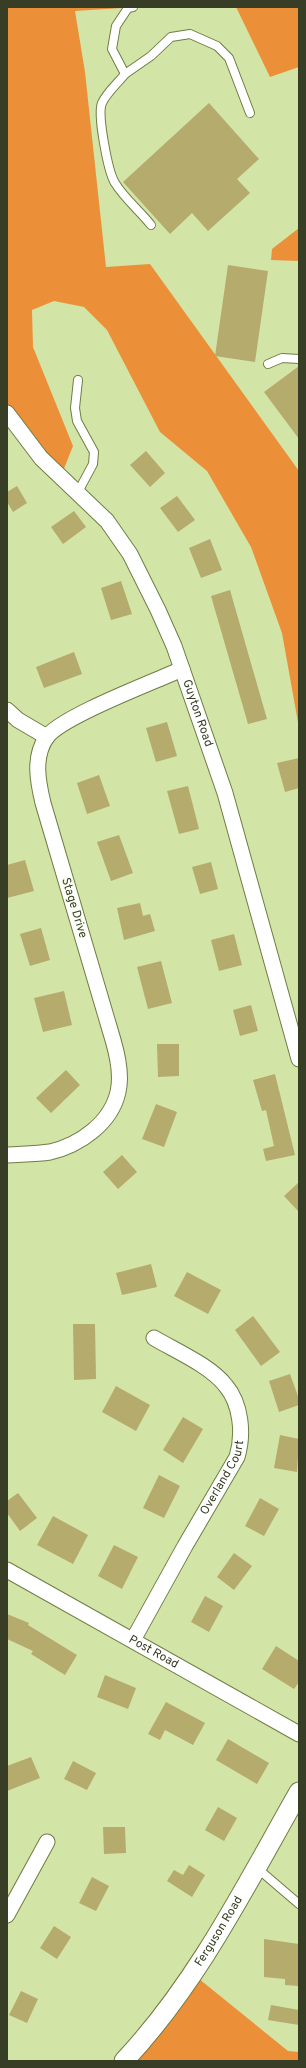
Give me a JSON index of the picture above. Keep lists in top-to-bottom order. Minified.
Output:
{"streets":{"street":["Guyton Road","Stage Drive","Overland Court","Post Road","Ferguson Road"]},"crossings":[["Overland Court","Post Road"]]}
